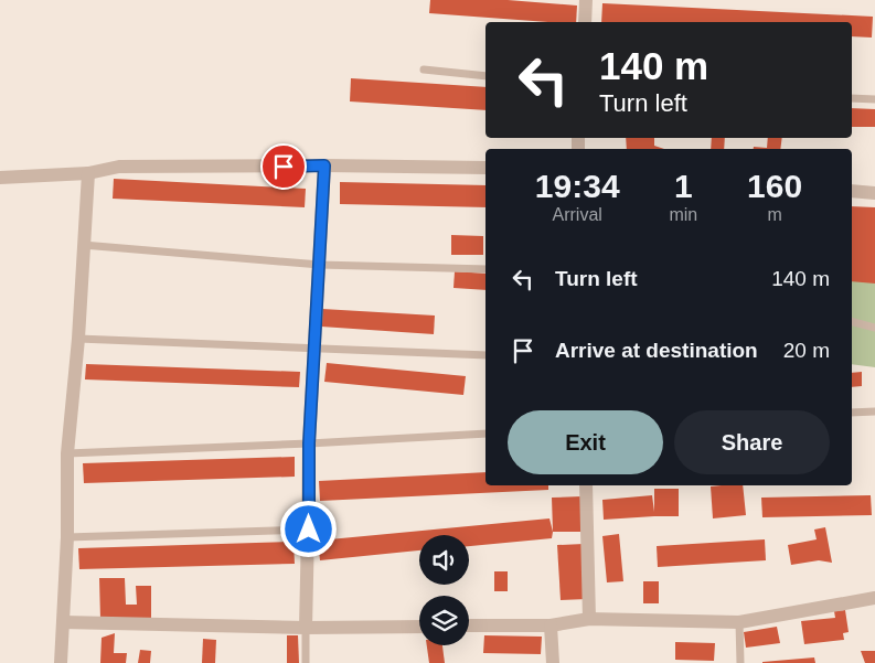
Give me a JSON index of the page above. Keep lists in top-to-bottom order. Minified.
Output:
{"page":{"turn":["140 m","Turn left"],"eta":["19:34","Arrival","1","min","160","m"],"list":[{"name":"Turn left","value":"140 m"},{"name":"Arrive at destination","value":"20 m"}],"buttons":["Exit","Share"]}}
